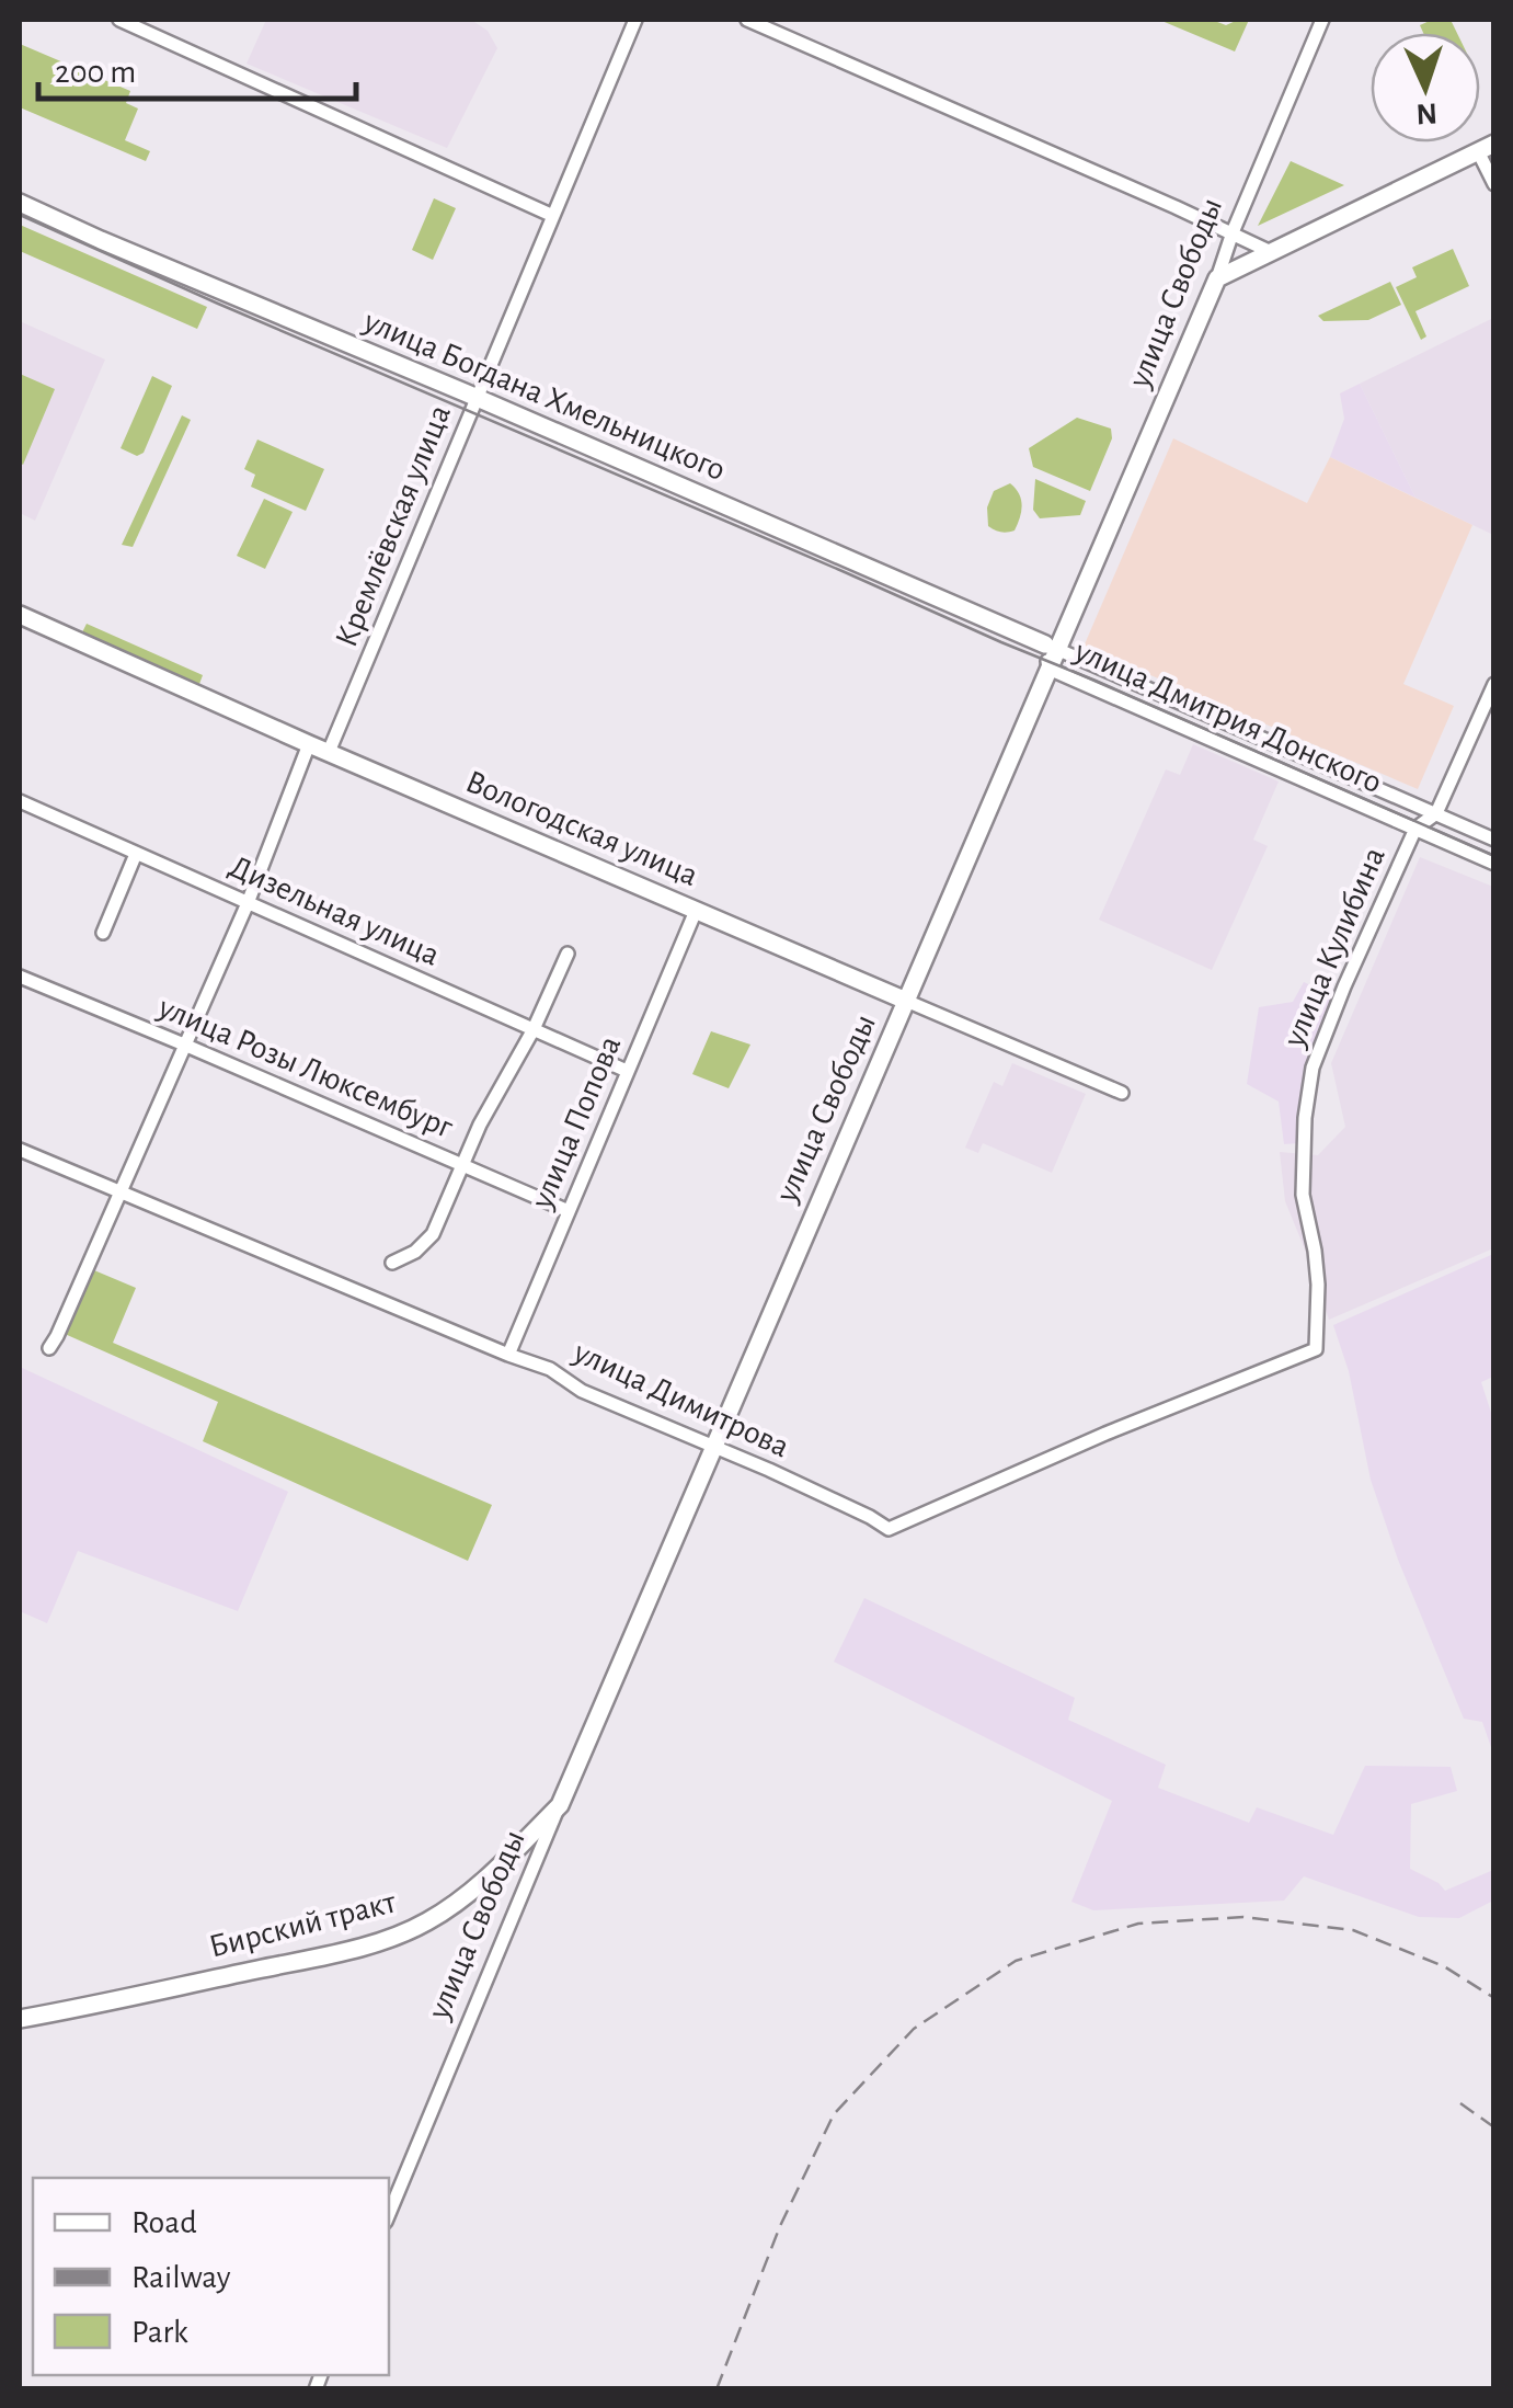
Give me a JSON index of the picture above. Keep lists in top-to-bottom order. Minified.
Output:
{"streets":{"main road":["улица Свободы","улица Богдана Хмельницкого","Вологодская улица","Бирский тракт"],"street":["Кремлёвская улица","улица Дмитрия Донского","Дизельная улица","улица Кулибина","улица Розы Люксембург","улица Попова","улица Димитрова"]},"crossings":[["улица Свободы","улица Богдана Хмельницкого"],["улица Свободы","улица Дмитрия Донского"],["улица Свободы","Вологодская улица"],["улица Свободы","улица Димитрова"],["улица Свободы","Бирский тракт"],["улица Богдана Хмельницкого","Кремлёвская улица"],["улица Богдана Хмельницкого","улица Дмитрия Донского"],["Кремлёвская улица","Вологодская улица"],["улица Дмитрия Донского","улица Кулибина"],["Вологодская улица","улица Попова"],["Дизельная улица","улица Попова"],["улица Кулибина","улица Димитрова"],["улица Розы Люксембург","улица Попова"],["улица Попова","улица Димитрова"]],"legend":["Road","Railway","Park"],"scale_bar":"200 m","north":"bottom"}
